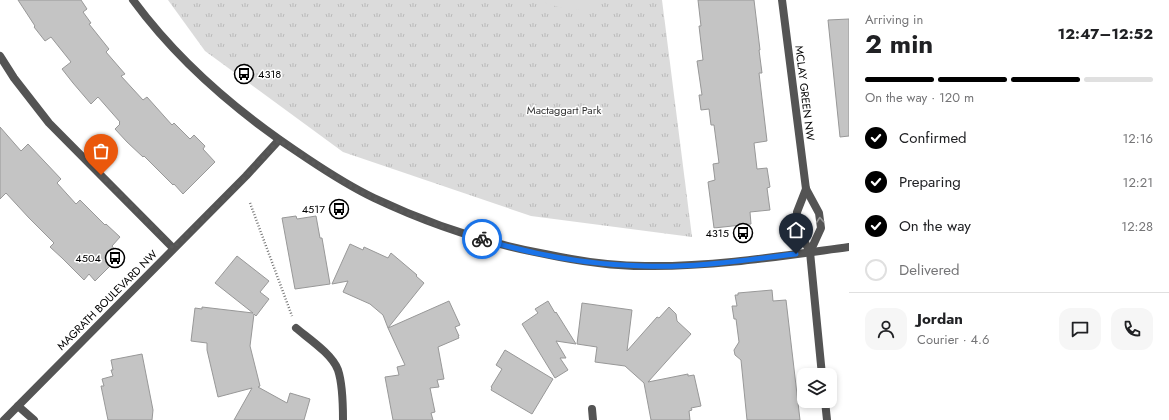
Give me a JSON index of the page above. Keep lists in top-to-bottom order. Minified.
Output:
{"streets":{"street":["MCLAY GREEN NW","MAGRATH BOULEVARD NW"]},"parks":["Mactaggart Park"],"places":{"bus stop":["4318","4517","4315","4504"]},"page":{"heading":["2 min","Arriving in","12:47–12:52"],"panel":["Jordan","Courier · 4.6"],"bar":"On the way · 120 m","list":[["Confirmed","12:16"],["Preparing","12:21"],["On the way","12:28"],"Delivered"]}}
